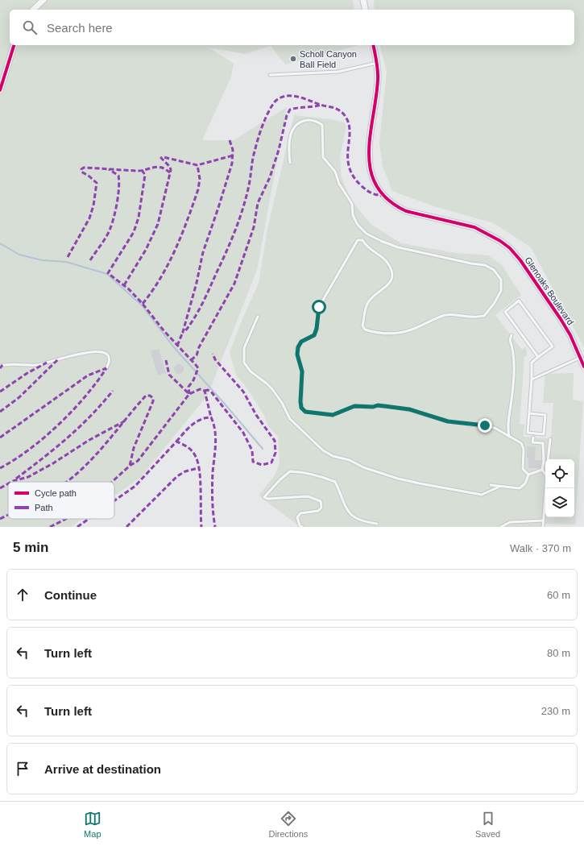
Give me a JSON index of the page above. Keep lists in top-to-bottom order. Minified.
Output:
{"streets":{"street":["Glenoaks Boulevard"]},"places":["Scholl Canyon Ball Field"],"legend":["Cycle path","Path"],"page":{"search":"Search here","heading":["5 min","Walk · 370 m"],"list":[["Continue","60 m"],["Turn left","80 m"],["Turn left","230 m"],"Arrive at destination"],"nav":["Map","Directions","Saved"]}}
